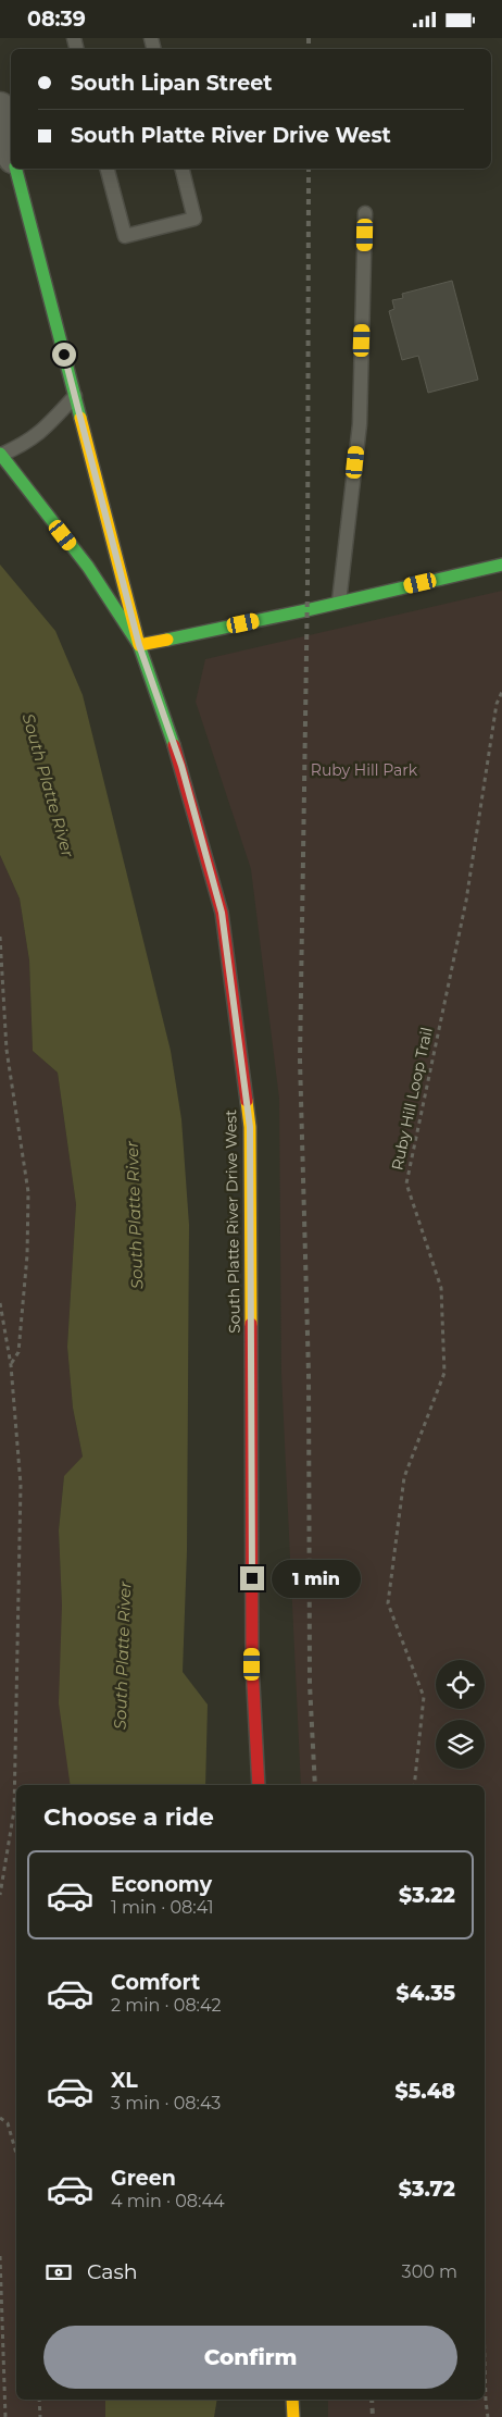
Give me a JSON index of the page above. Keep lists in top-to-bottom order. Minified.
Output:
{"streets":{"street":["South Platte River Drive West"],"path":["Ruby Hill Loop Trail"]},"water":["South Platte River"],"parks":["Ruby Hill Park"],"page":{"status":"08:39","banner":["South Lipan Street","South Platte River Drive West"],"bubble":"1 min","heading":"Choose a ride","list":[{"name":"Economy","note":"1 min · 08:41","value":"$3.22"},{"name":"Comfort","note":"2 min · 08:42","value":"$4.35"},{"name":"XL","note":"3 min · 08:43","value":"$5.48"},{"name":"Green","note":"4 min · 08:44","value":"$3.72"}],"pay":["Cash","300 m"],"buttons":"Confirm"}}
